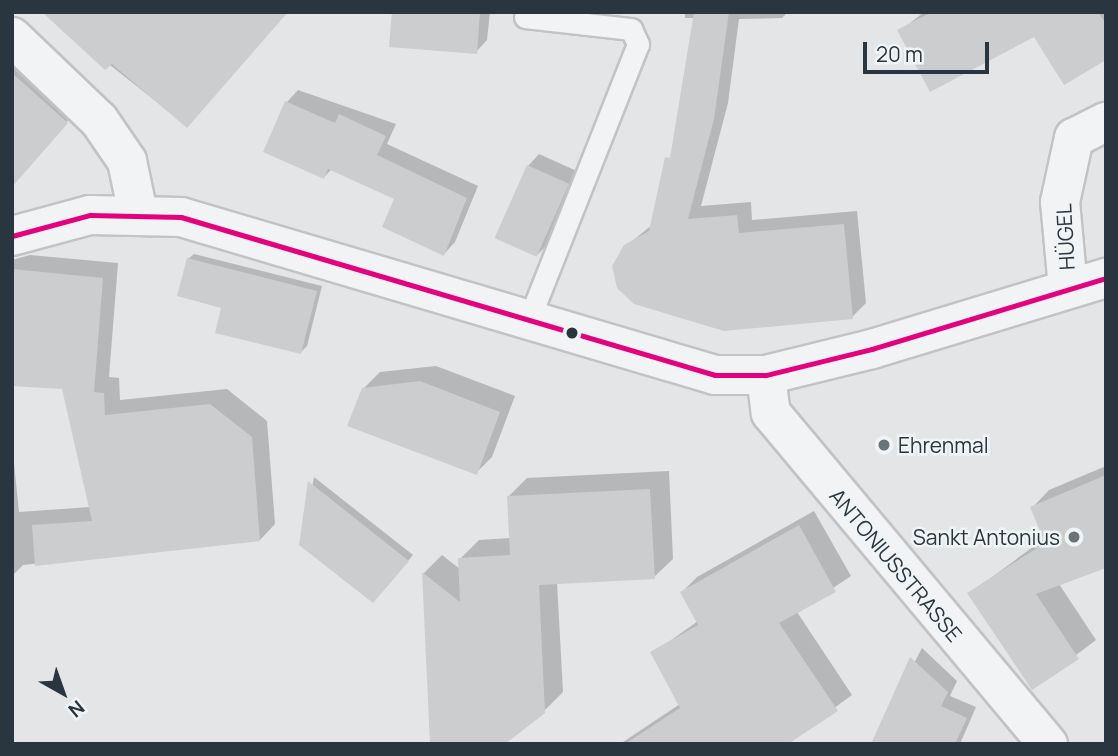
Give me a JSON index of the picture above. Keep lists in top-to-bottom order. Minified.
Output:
{"streets":{"street":["HÜGEL","ANTONIUSSTRASSE"]},"places":["Ehrenmal","Sankt Antonius"],"scale_bar":"20 m","north":"bottom right"}
